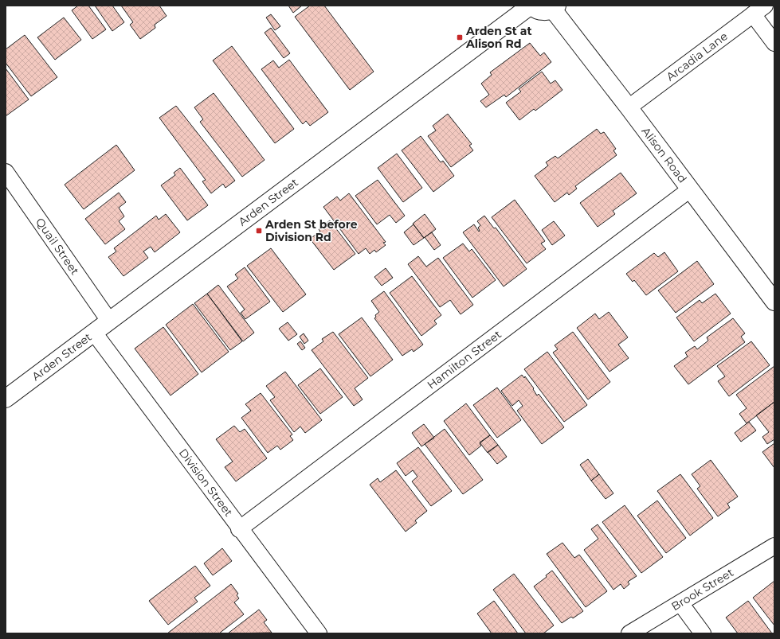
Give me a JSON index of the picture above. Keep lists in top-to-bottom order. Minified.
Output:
{"streets":{"main road":["Alison Road","Arden Street"],"street":["Arcadia Lane","Quail Street","Hamilton Street","Division Street","Brook Street"]},"crossings":[["Arcadia Lane","Alison Road"],["Alison Road","Hamilton Street"],["Arden Street","Quail Street"],["Arden Street","Division Street"],["Hamilton Street","Division Street"]],"places":{"transit":["Arden St at Alison Rd","Arden St before Division Rd"]}}
